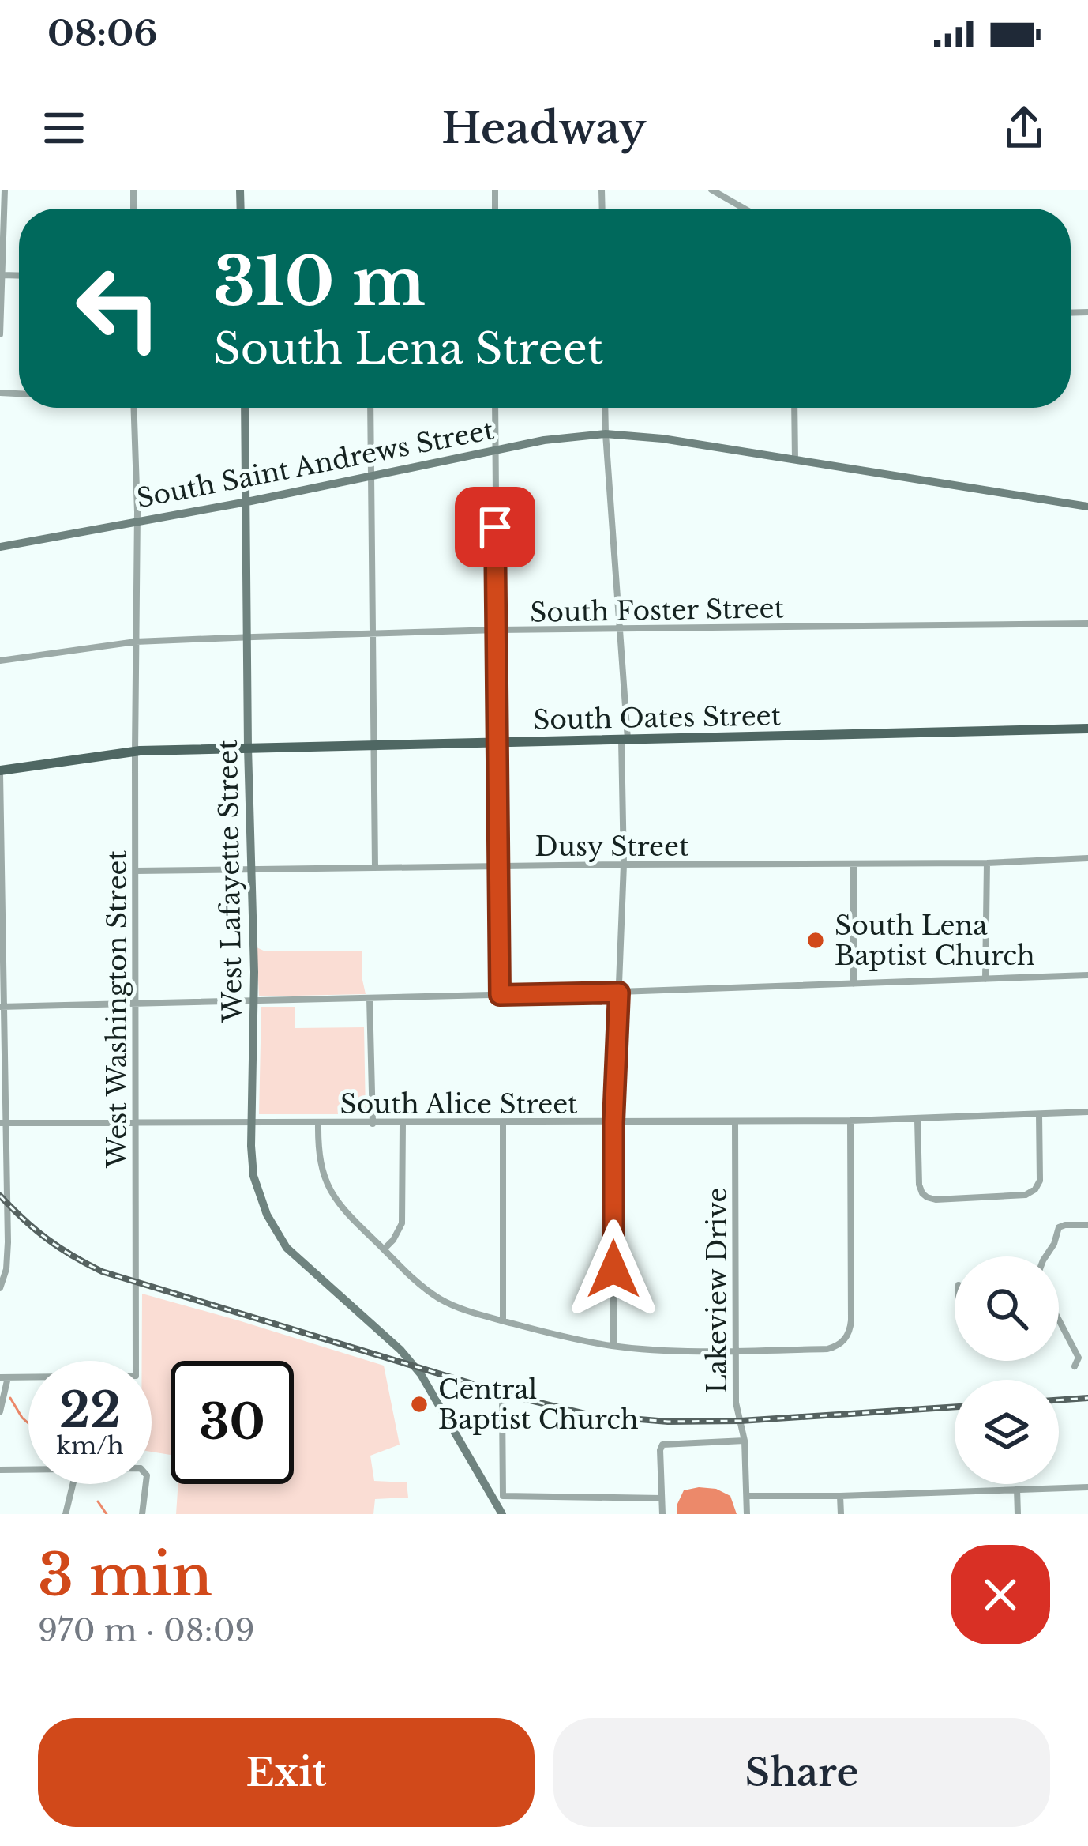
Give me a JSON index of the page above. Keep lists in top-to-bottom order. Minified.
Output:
{"streets":{"main road":["South Oates Street"],"street":["South Saint Andrews Street","South Foster Street","Dusy Street","West Lafayette Street","West Washington Street","South Alice Street","Lakeview Drive"]},"crossings":[["South Saint Andrews Street","West Lafayette Street"],["South Saint Andrews Street","West Washington Street"],["South Foster Street","West Lafayette Street"],["South Foster Street","West Washington Street"],["South Oates Street","West Lafayette Street"],["South Oates Street","West Washington Street"],["Dusy Street","West Lafayette Street"],["Dusy Street","West Washington Street"],["West Lafayette Street","South Alice Street"],["West Washington Street","South Alice Street"],["South Alice Street","Lakeview Drive"]],"places":["South Lena Baptist Church","Central Baptist Church"],"page":{"status":"08:06","header":"Headway","turn":["310 m","South Lena Street"],"speed":"22 km/h","limit":"30","heading":["3 min","970 m · 08:09"],"buttons":["Exit","Share"]}}
